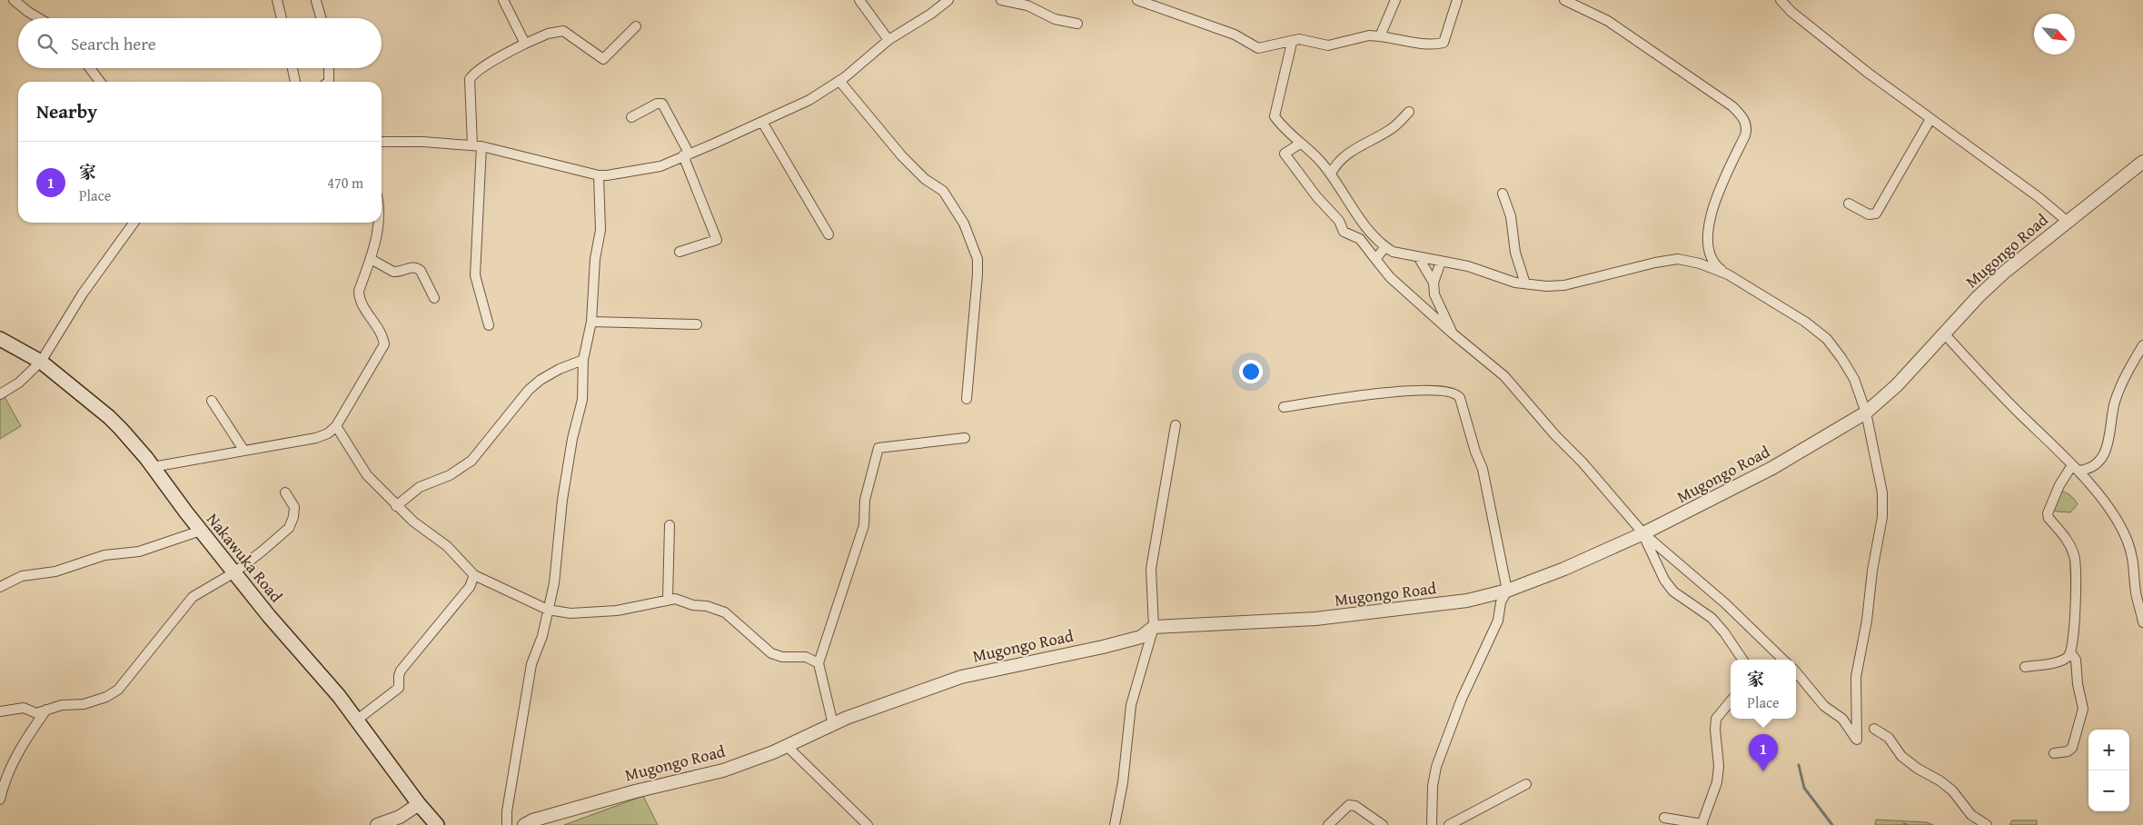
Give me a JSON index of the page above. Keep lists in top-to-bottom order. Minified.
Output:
{"streets":{"main road":["Nakawuka Road"],"street":["Mugongo Road"]},"north":"bottom right","page":{"search":"Search here","heading":"Nearby","list":[{"mark":"1","name":"家","note":"Place","value":"470 m"}],"popup":["家","Place"],"map_buttons":["+","−"],"pins":"1"}}
